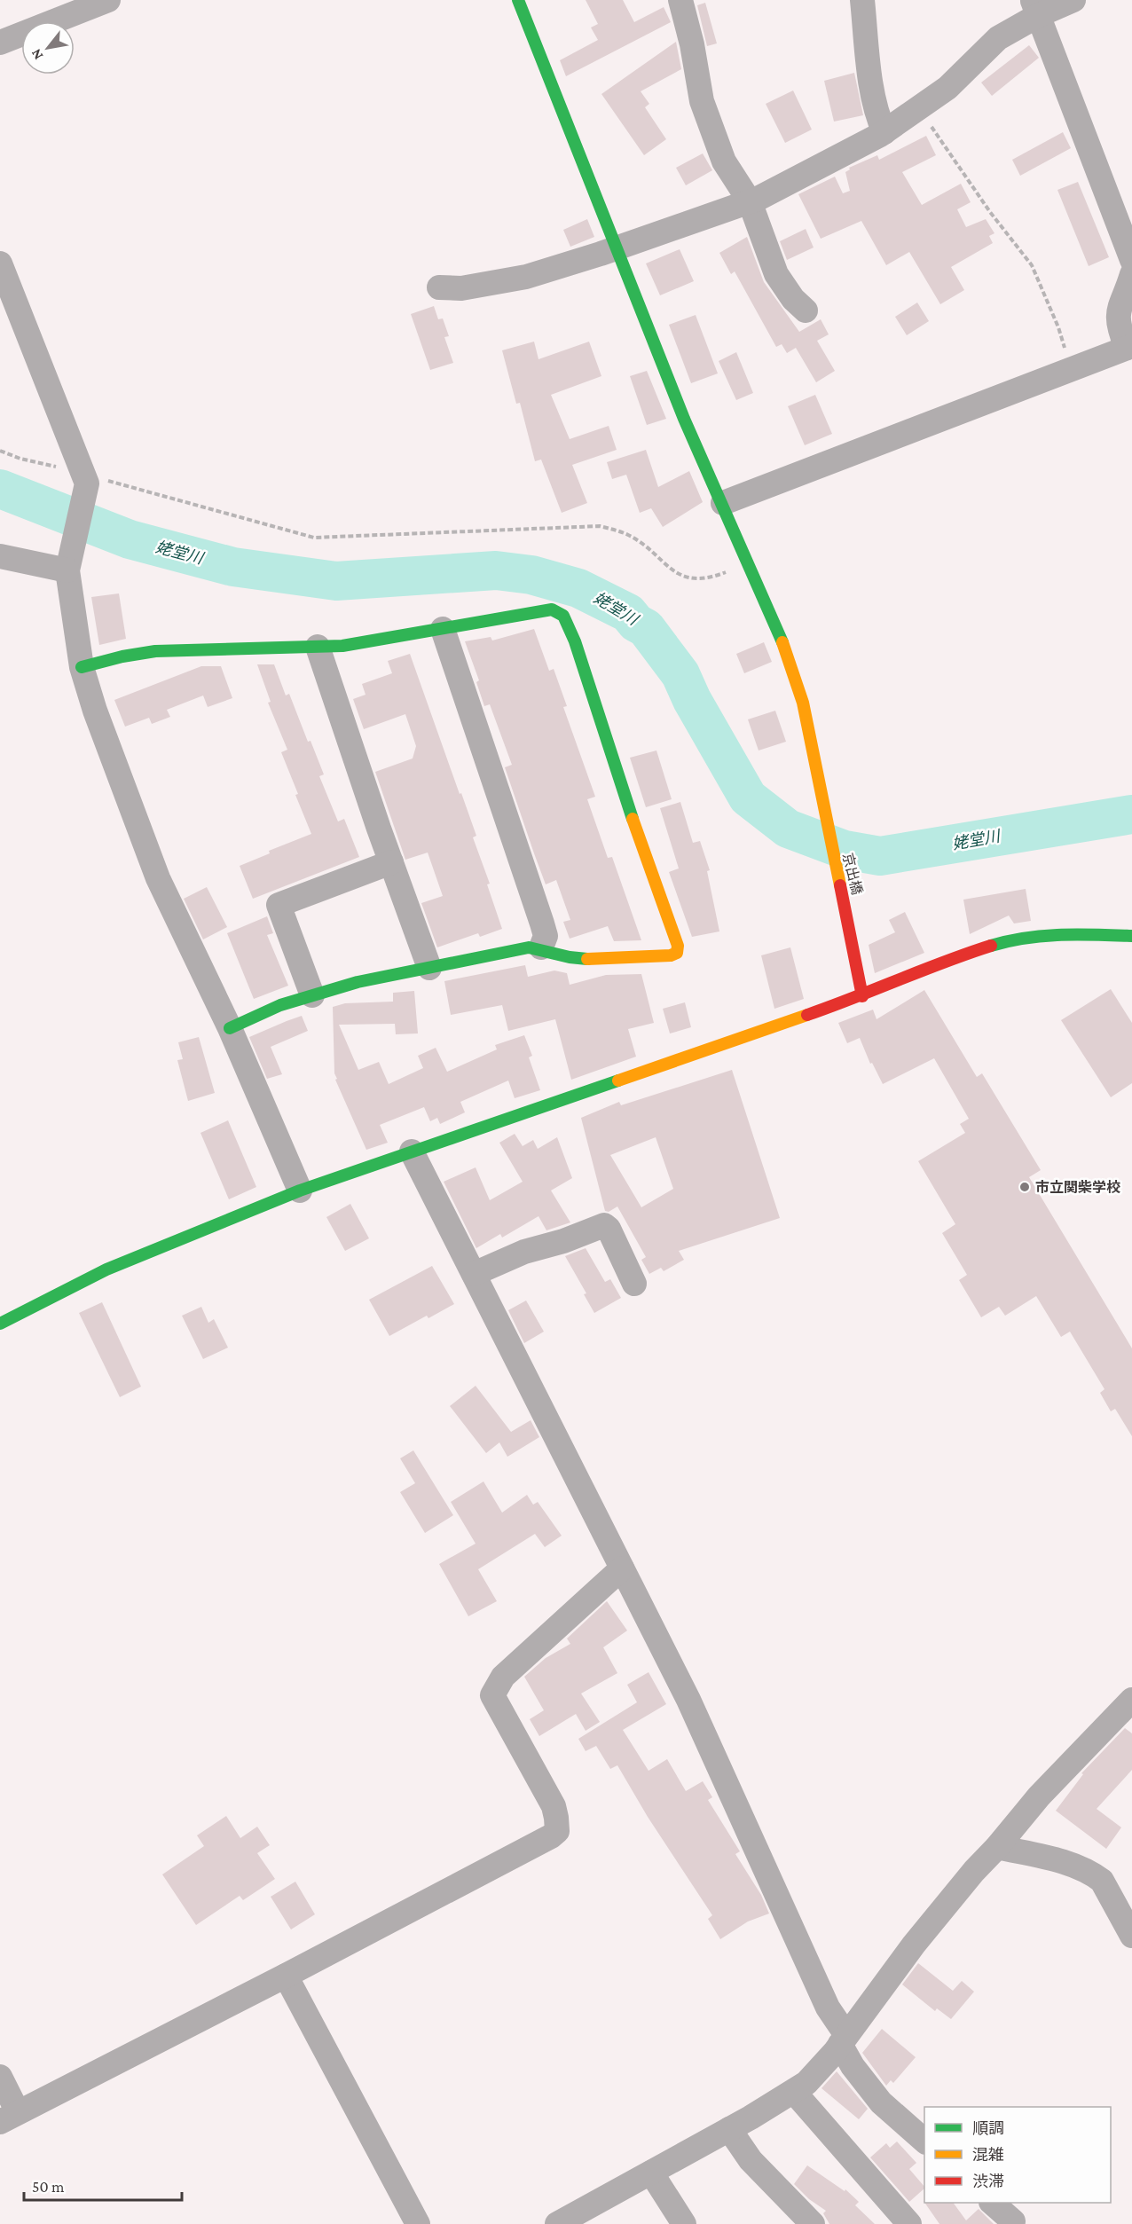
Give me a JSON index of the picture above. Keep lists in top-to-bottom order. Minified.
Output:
{"streets":{"street":["京出橋"]},"water":["姥堂川"],"places":["市立関柴学校"],"legend":["順調","混雑","渋滞"],"scale_bar":"50 m","north":"bottom left"}
